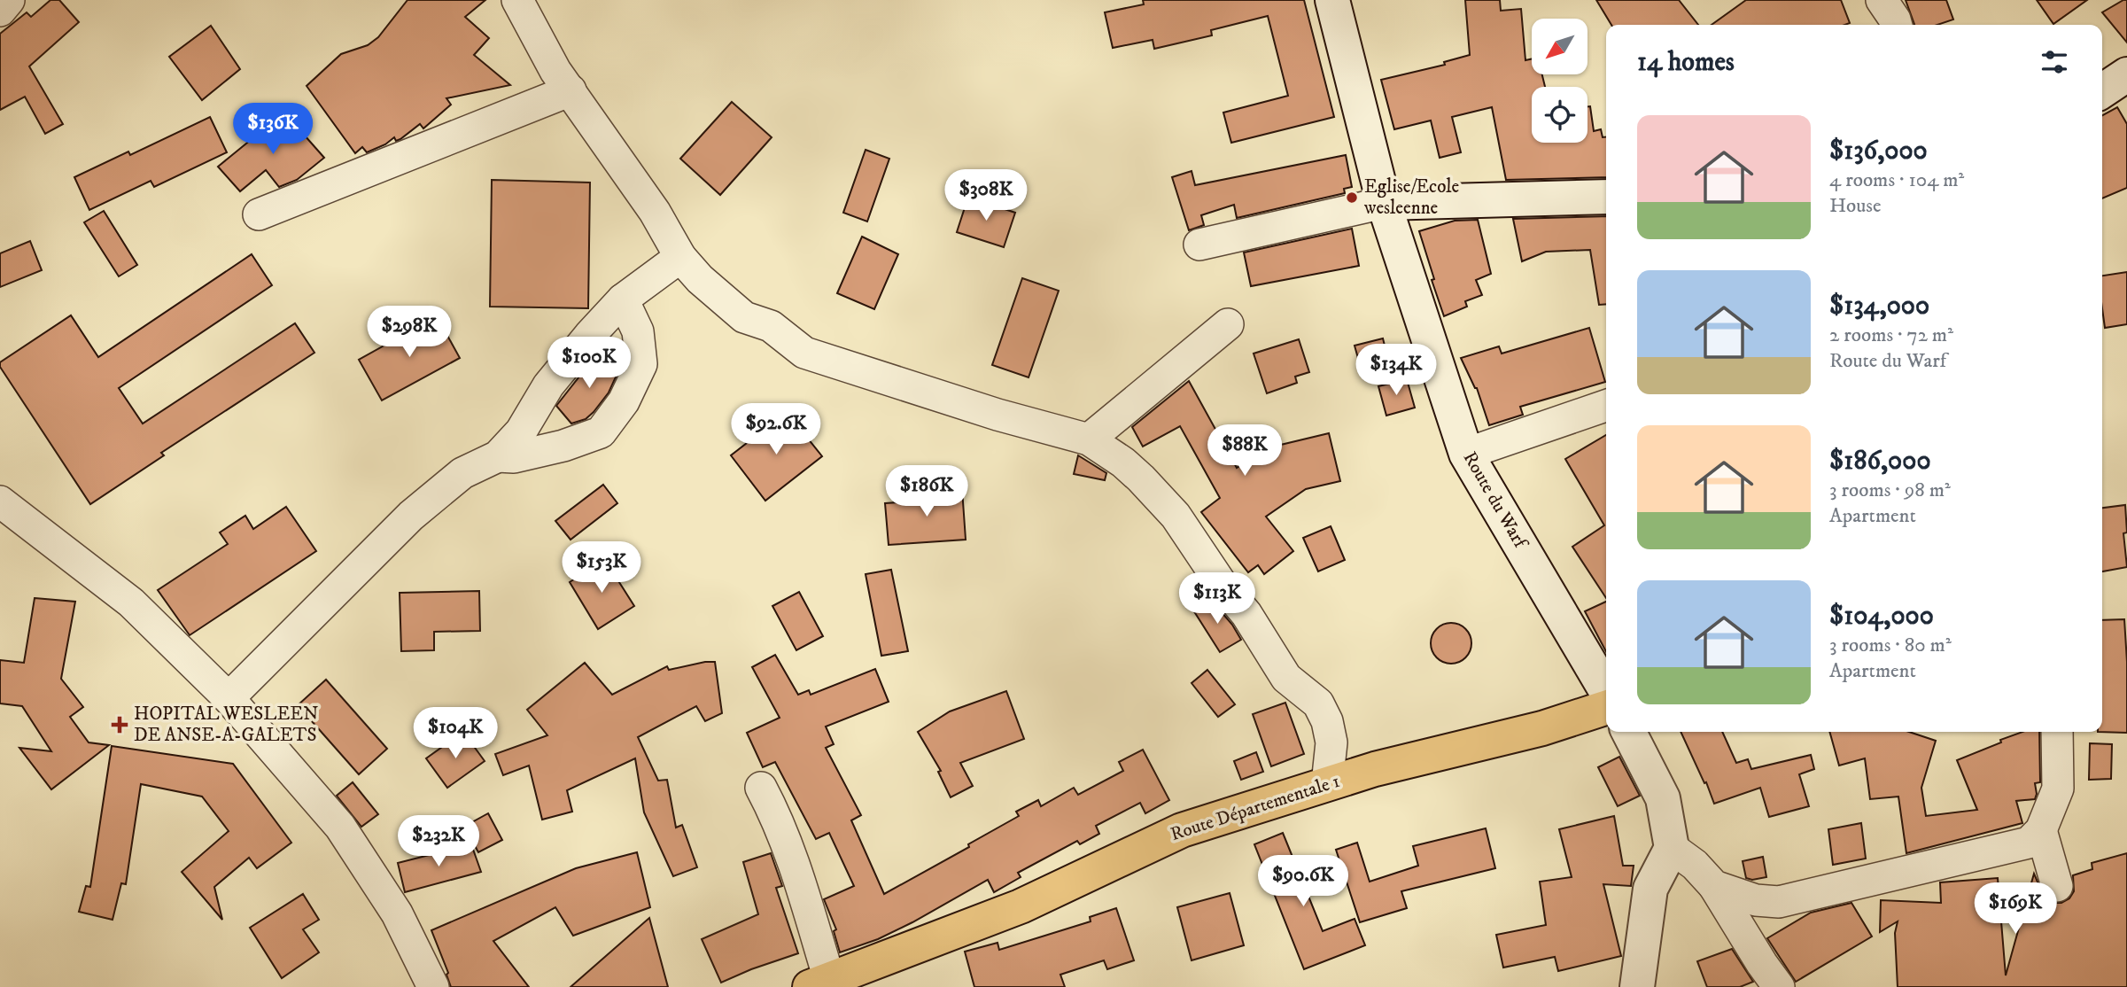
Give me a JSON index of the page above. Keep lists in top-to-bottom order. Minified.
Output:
{"streets":{"main road":["Route du Warf","Route Départementale 1"]},"places":{"other":["Eglise/Ecole wesleenne"],"health":["HOPITAL WESLEEN DE ANSE-A-GALETS"]},"north":"bottom left","page":{"heading":"14 homes","list":[{"name":"$136,000","note":"4 rooms · 104 m² · House"},{"name":"$134,000","note":"2 rooms · 72 m² · Route du Warf"},{"name":"$186,000","note":"3 rooms · 98 m² · Apartment"},{"name":"$104,000","note":"3 rooms · 80 m² · Apartment"}],"price":["$136K","$308K","$298K","$100K","$134K","$92.6K","$88K","$186K","$153K","$113K","$104K","$232K","$90.6K","$169K"]}}
